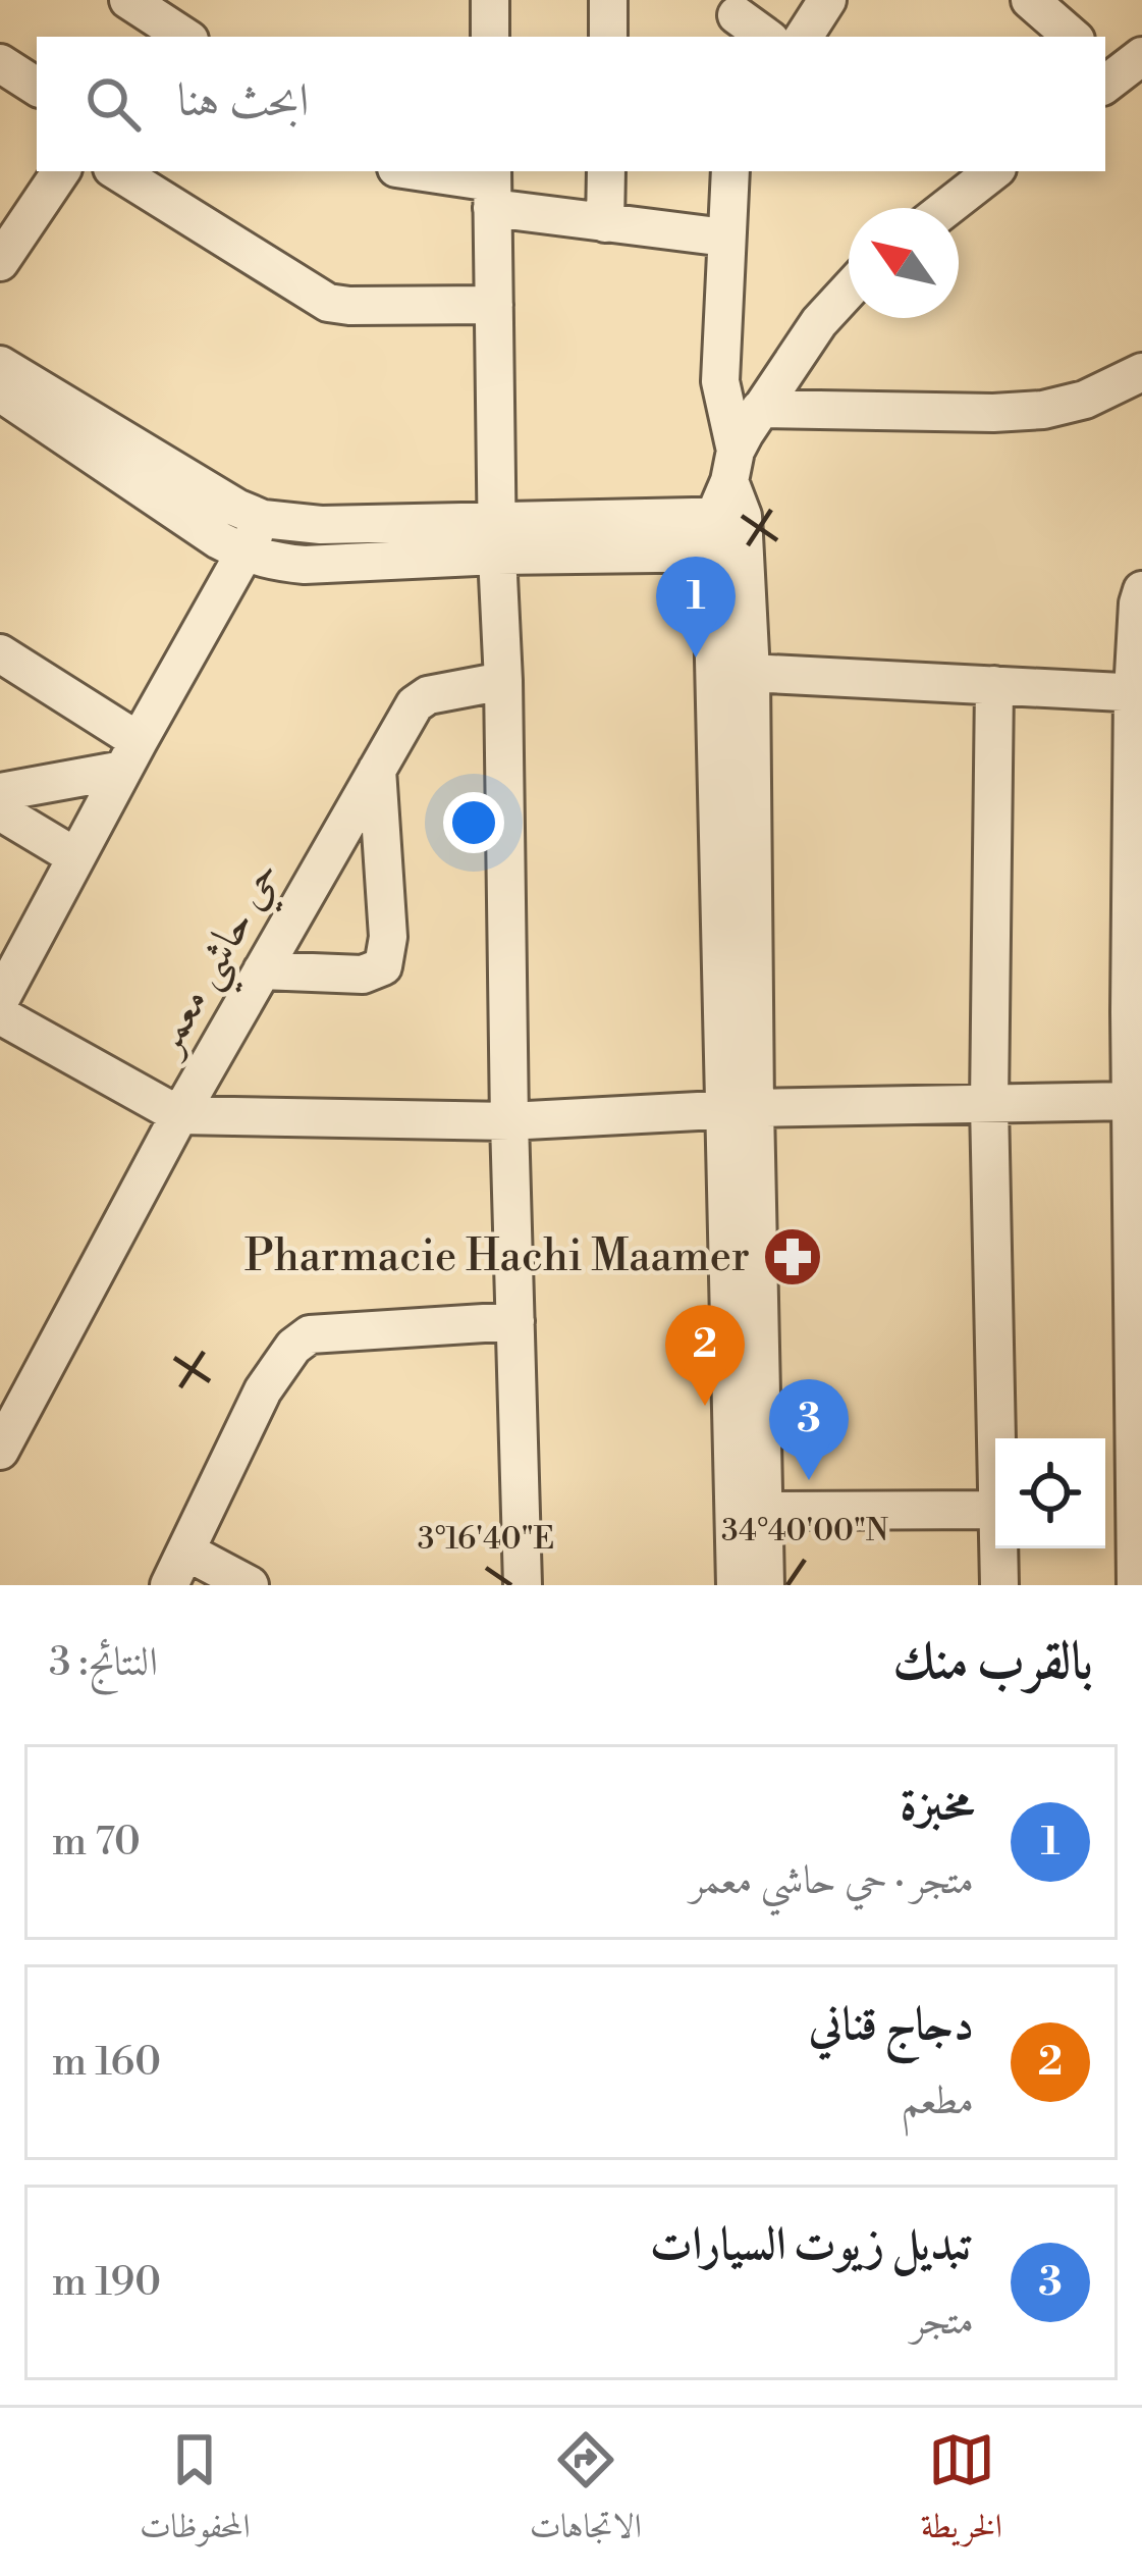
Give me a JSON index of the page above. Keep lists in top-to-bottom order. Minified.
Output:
{"streets":{"street":["حي حاشي معمر"]},"places":{"pharmacy":["Pharmacie Hachi Maamer"]},"north":"top left","page":{"search":"ابحث هنا","pins":["1","2","3"],"heading":["بالقرب منك","النتائج: 3"],"list":[{"mark":"1","name":"مخبزة","note":"متجر · حي حاشي معمر","value":"70 m"},{"mark":"2","name":"دجاج قناني","note":"مطعم","value":"160 m"},{"mark":"3","name":"تبديل زيوت السيارات","note":"متجر","value":"190 m"}],"nav":["الخريطة","الاتجاهات","المحفوظات"]},"coordinates":["34°40'00\"N","3°16'40\"E"]}
